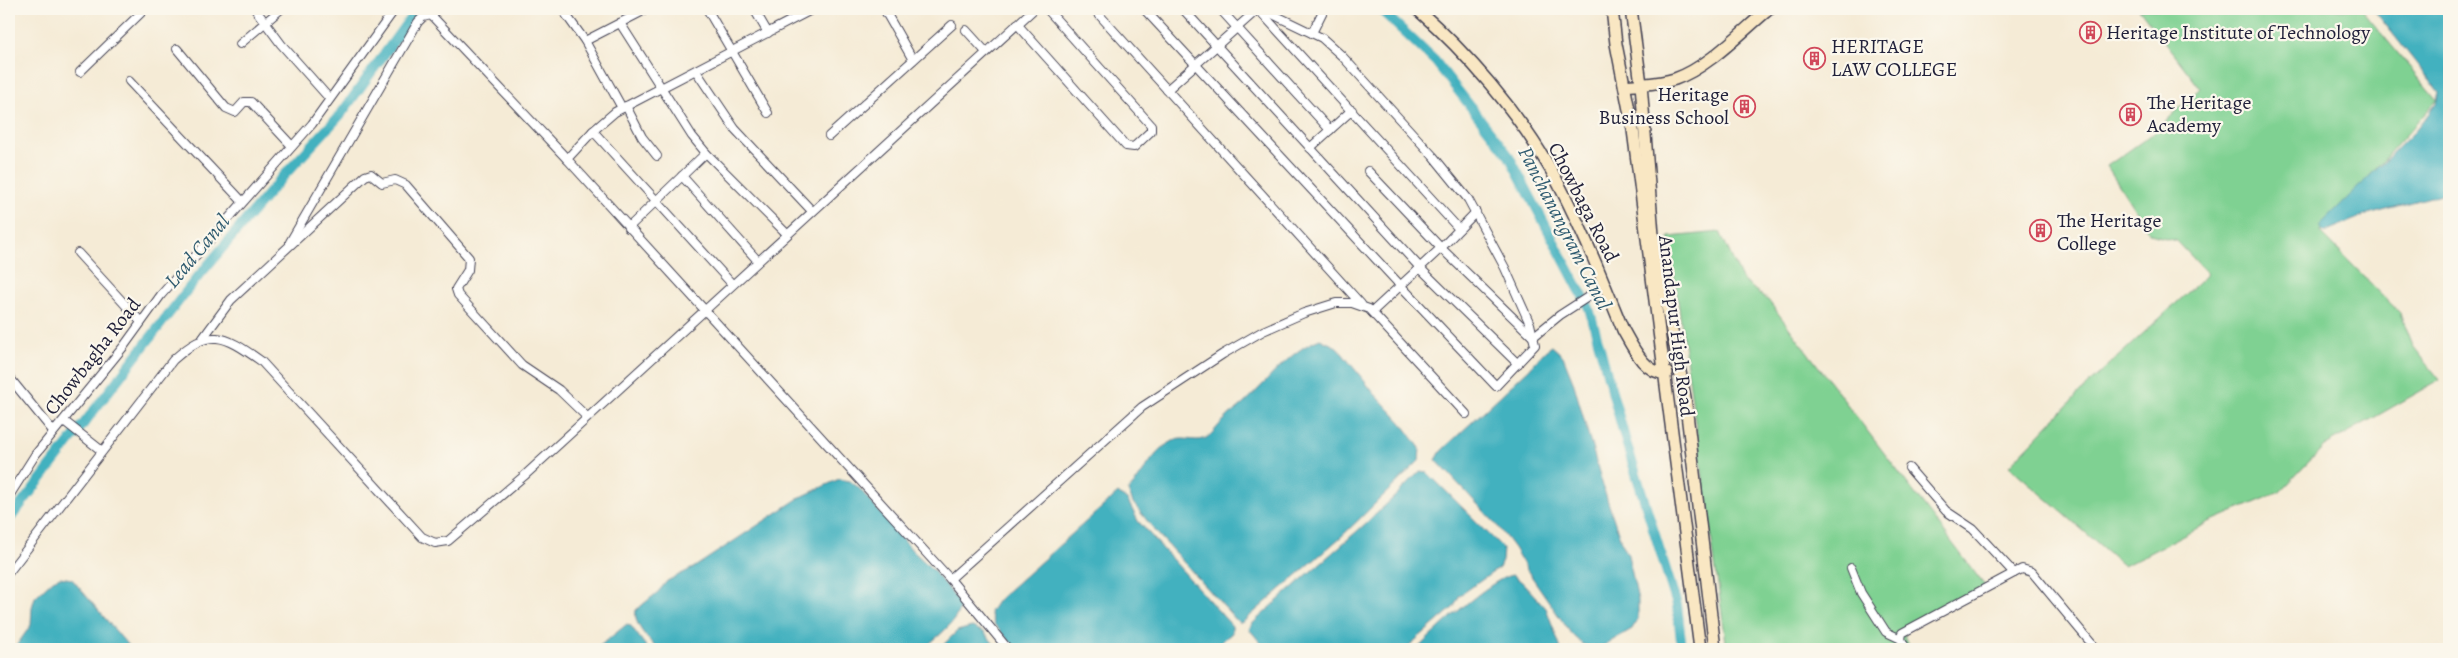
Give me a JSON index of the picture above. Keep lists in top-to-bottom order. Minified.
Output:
{"streets":{"main road":["Chowbaga Road","Anandapur High Road"],"street":["Chowbagha Road"]},"crossings":[["Chowbaga Road","Anandapur High Road"]],"water":["Panchanangram Canal","Lead Canal"],"places":{"building":["Heritage Institute of Technology","HERITAGE LAW COLLEGE","Heritage Business School","The Heritage Academy","The Heritage College"]}}
